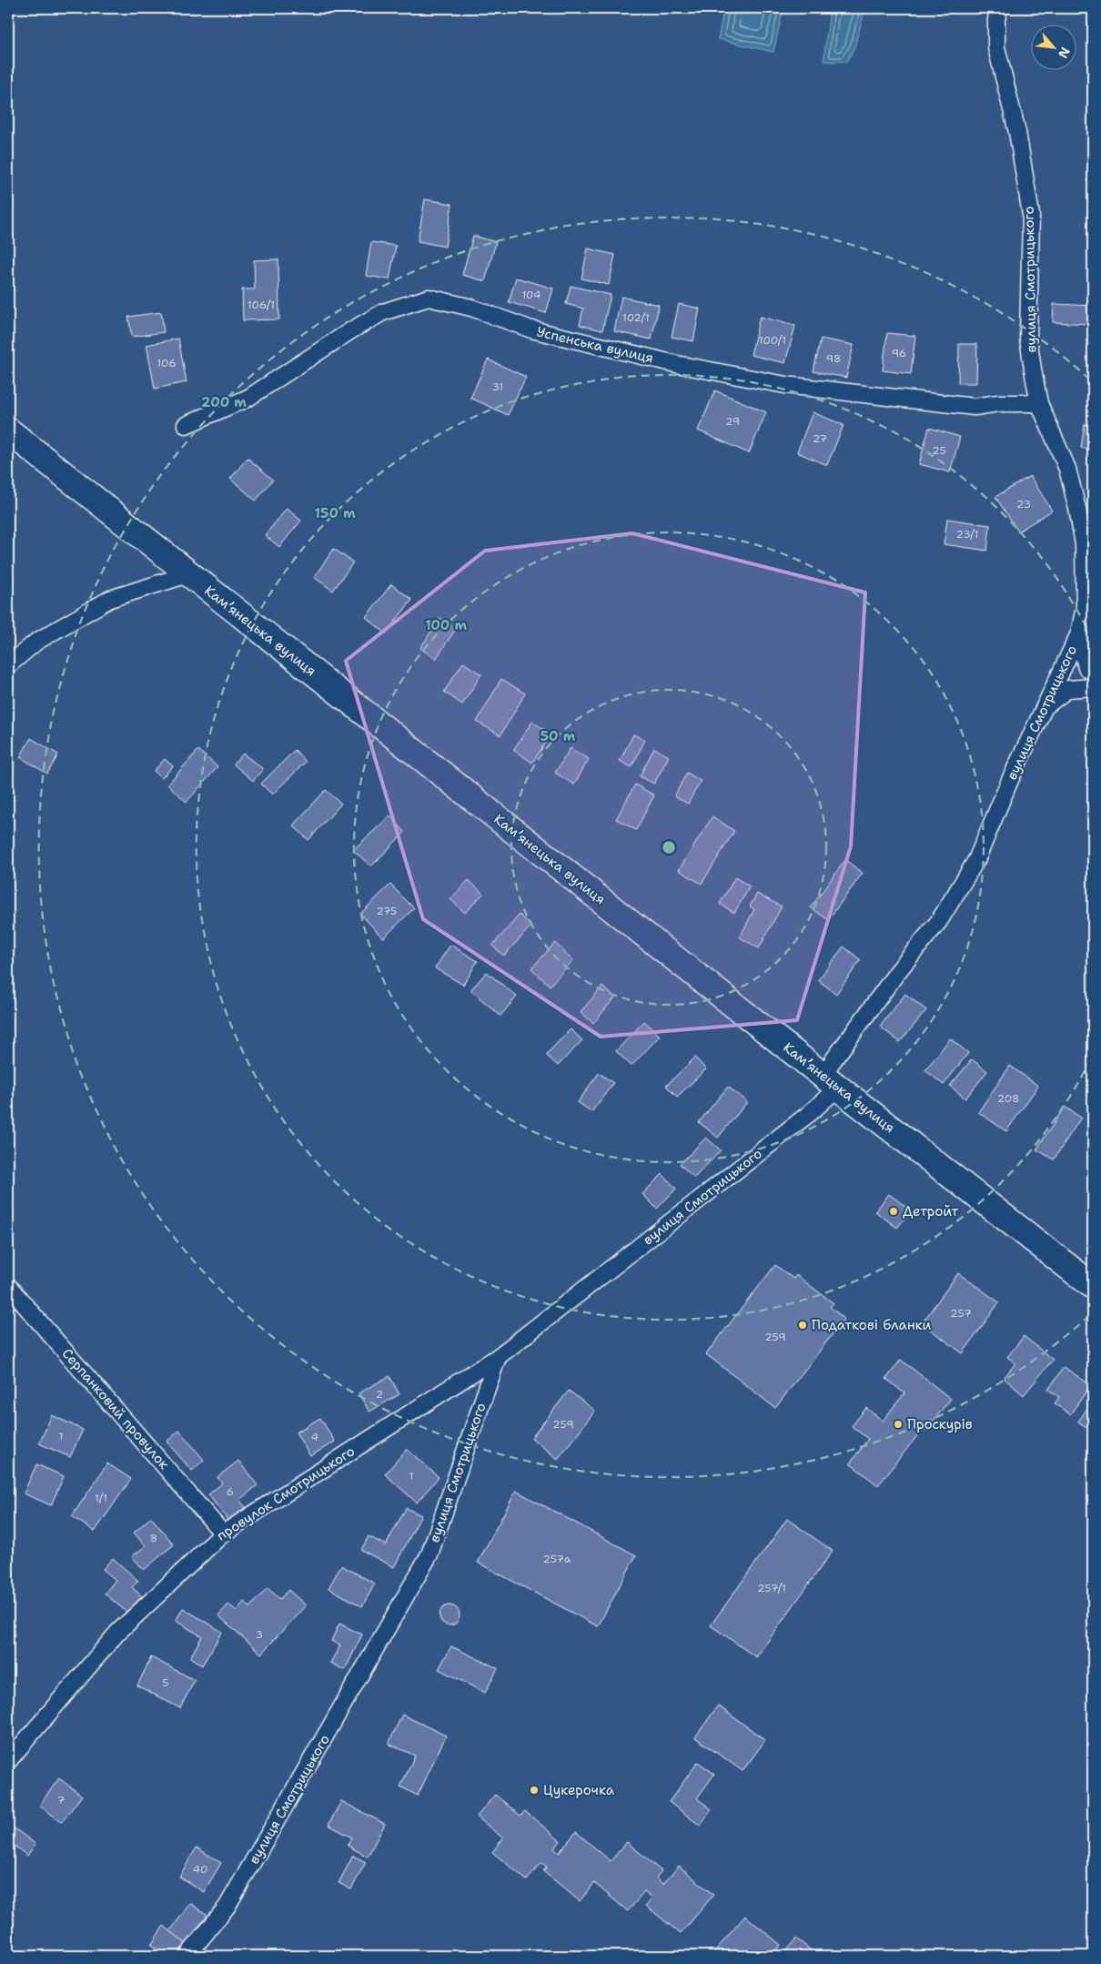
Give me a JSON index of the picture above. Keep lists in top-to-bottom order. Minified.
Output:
{"streets":{"main road":["Камʼянецька вулиця"],"street":["вулиця Смотрицького","Успенська вулиця","Серпанковий провулок","провулок Смотрицького"]},"crossings":[["вулиця Смотрицького","Успенська вулиця"],["вулиця Смотрицького","Камʼянецька вулиця"],["вулиця Смотрицького","провулок Смотрицького"],["Серпанковий провулок","провулок Смотрицького"]],"places":["Детройт","Податкові бланки","Проскурів","Цукерочка"],"house_numbers":["104","106/1","102/1","100/1","96","98","106","31","29","27","25","23","23/1","275","208","257","259","2","259","1","4","1","6","1/1","8","257а","257/1","3","5","7","40"],"north":"bottom right","rings":["200 m","150 m","100 m","50 m"]}
